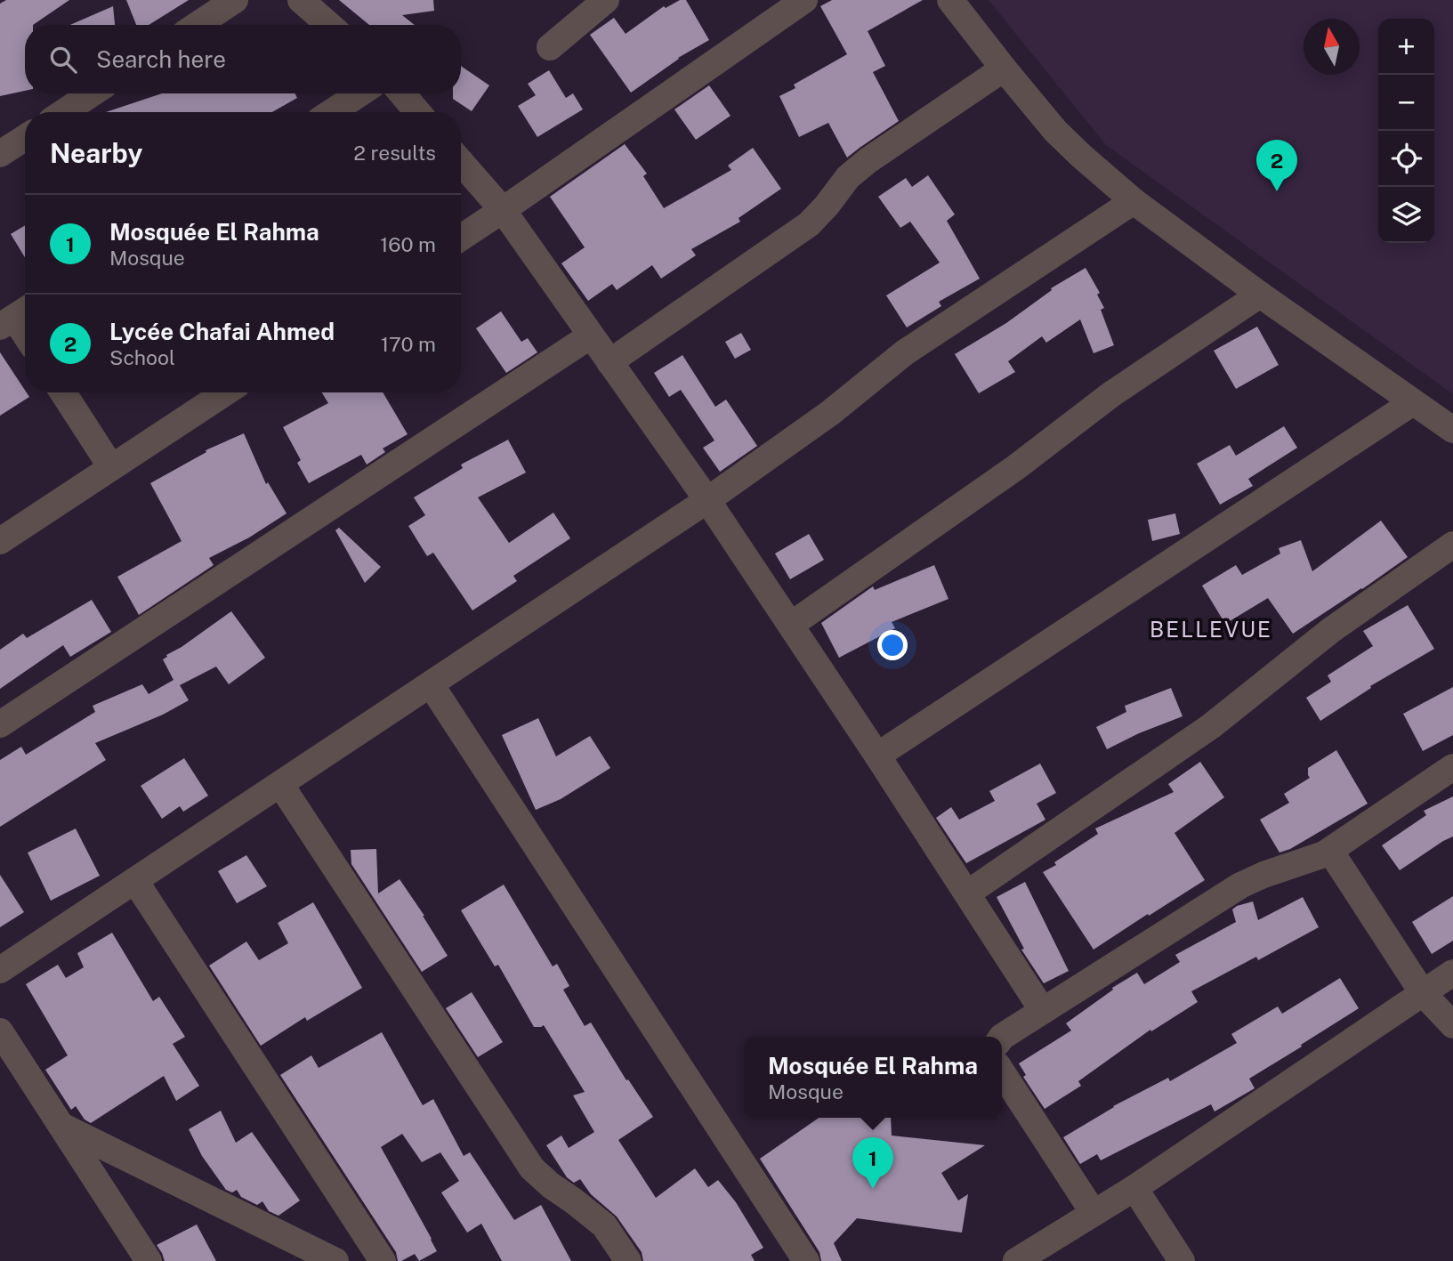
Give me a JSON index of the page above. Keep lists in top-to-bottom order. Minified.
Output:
{"districts":["BELLEVUE"],"north":"top","page":{"map_buttons":["+","−"],"search":"Search here","heading":["Nearby","2 results"],"pins":["2","1"],"list":[{"mark":"1","name":"Mosquée El Rahma","note":"Mosque","value":"160 m"},{"mark":"2","name":"Lycée Chafai Ahmed","note":"School","value":"170 m"}],"popup":["Mosquée El Rahma","Mosque"]}}
